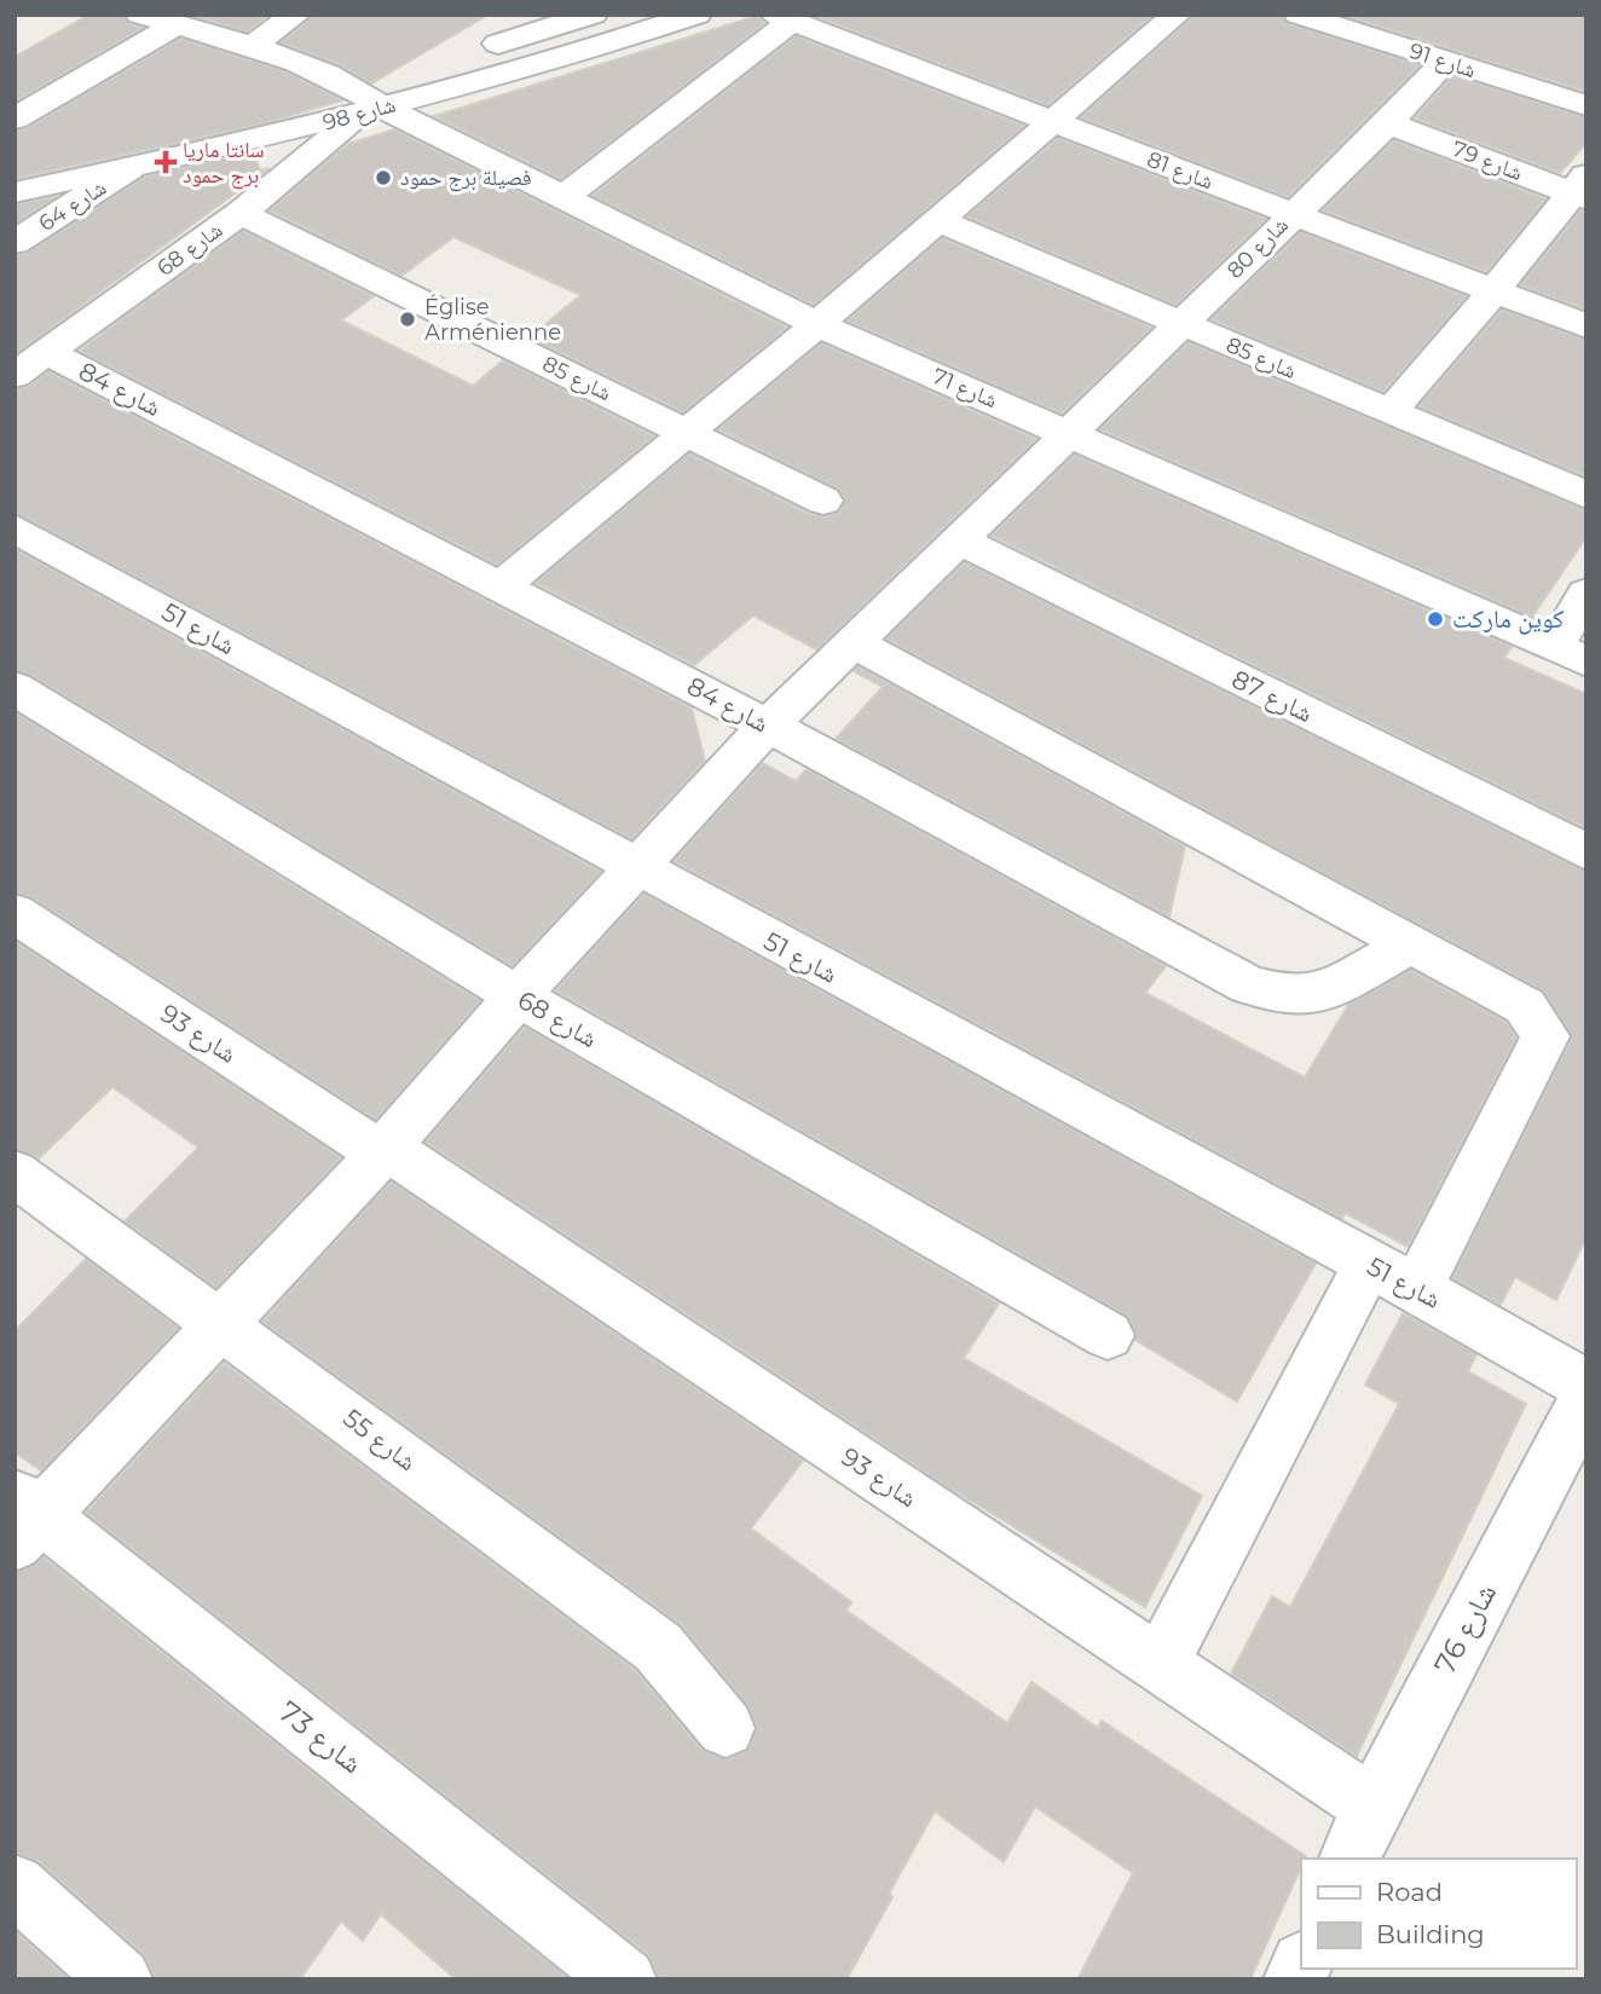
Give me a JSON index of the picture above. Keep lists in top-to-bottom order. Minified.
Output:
{"streets":{"street":["شارع 91","شارع 98","شارع 79","شارع 81","شارع 64","شارع 80","شارع 68","شارع 85","شارع 71","شارع 84","شارع 51","شارع 87","شارع 93","شارع 55","شارع 76","شارع 73"]},"crossings":[["شارع 91","شارع 80"],["شارع 98","شارع 64"],["شارع 98","شارع 68"],["شارع 98","شارع 71"],["شارع 79","شارع 80"],["شارع 81","شارع 80"],["شارع 80","شارع 68"],["شارع 80","شارع 85"],["شارع 80","شارع 71"],["شارع 80","شارع 84"],["شارع 80","شارع 51"],["شارع 80","شارع 87"],["شارع 80","شارع 93"],["شارع 80","شارع 55"],["شارع 80","شارع 73"],["شارع 68","شارع 85"],["شارع 68","شارع 71"],["شارع 68","شارع 84"],["شارع 93","شارع 76"]],"places":{"health":["سانتا ماريا برج حمود"],"other":["فصيلة برج حمود","Église Arménienne","كوين ماركت"]},"legend":["Road","Building"]}
